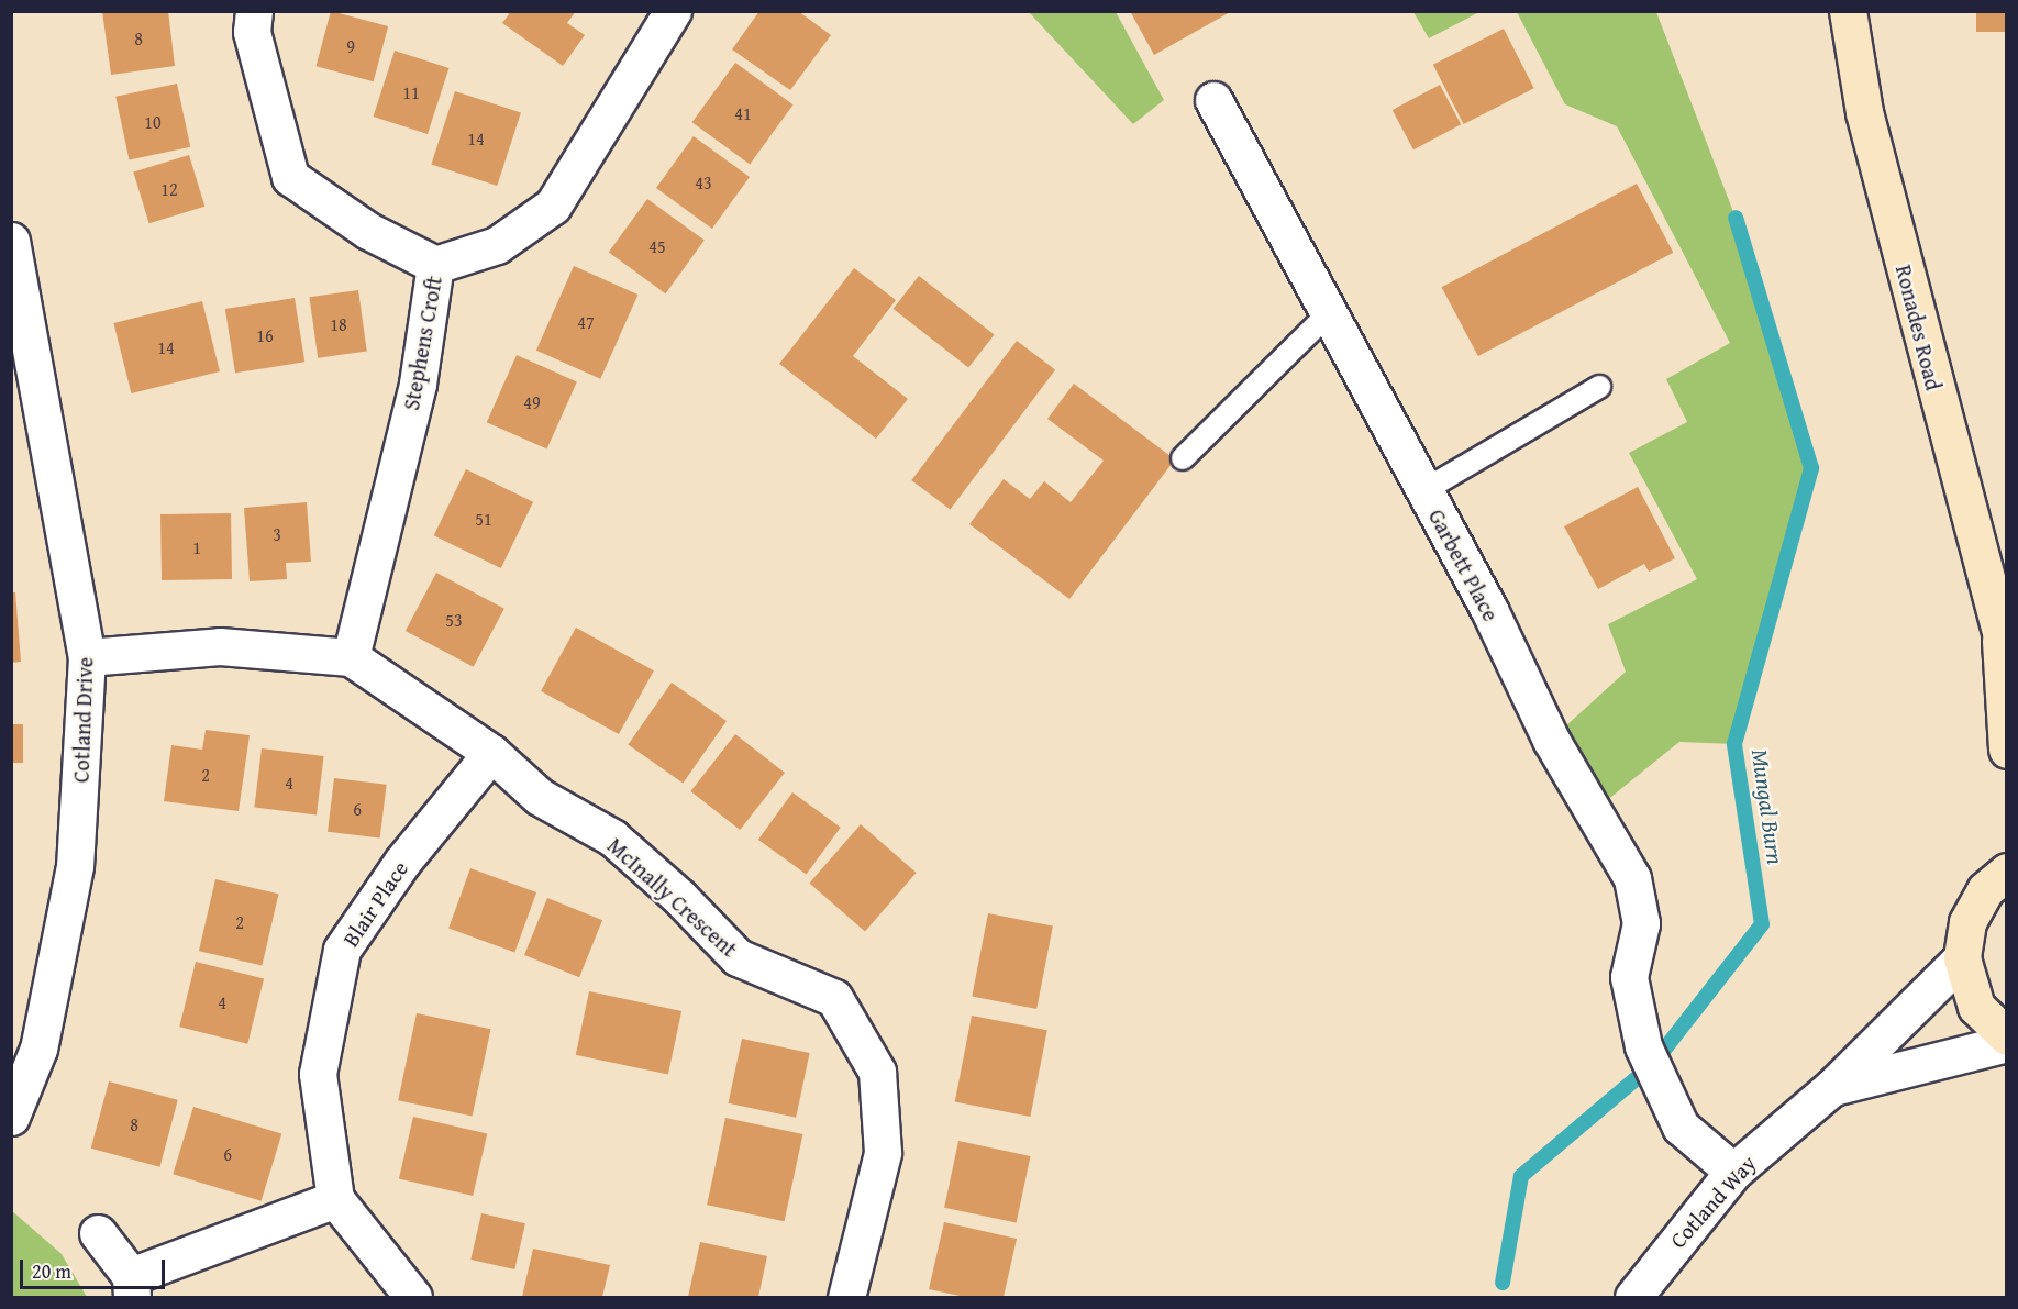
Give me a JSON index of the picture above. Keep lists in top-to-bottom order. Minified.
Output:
{"streets":{"main road":["Ronades Road"],"street":["Stephens Croft","Garbett Place","Cotland Drive","McInally Crescent","Blair Place","Cotland Way"]},"crossings":[["Stephens Croft","McInally Crescent"],["Garbett Place","Cotland Way"],["Cotland Drive","McInally Crescent"],["McInally Crescent","Blair Place"]],"water":["Mungal Burn"],"house_numbers":["8","9","11","41","10","14","43","12","45","47","18","16","14","49","51","3","1","53","2","4","6","2","4","8","6"],"scale_bar":"20 m"}
